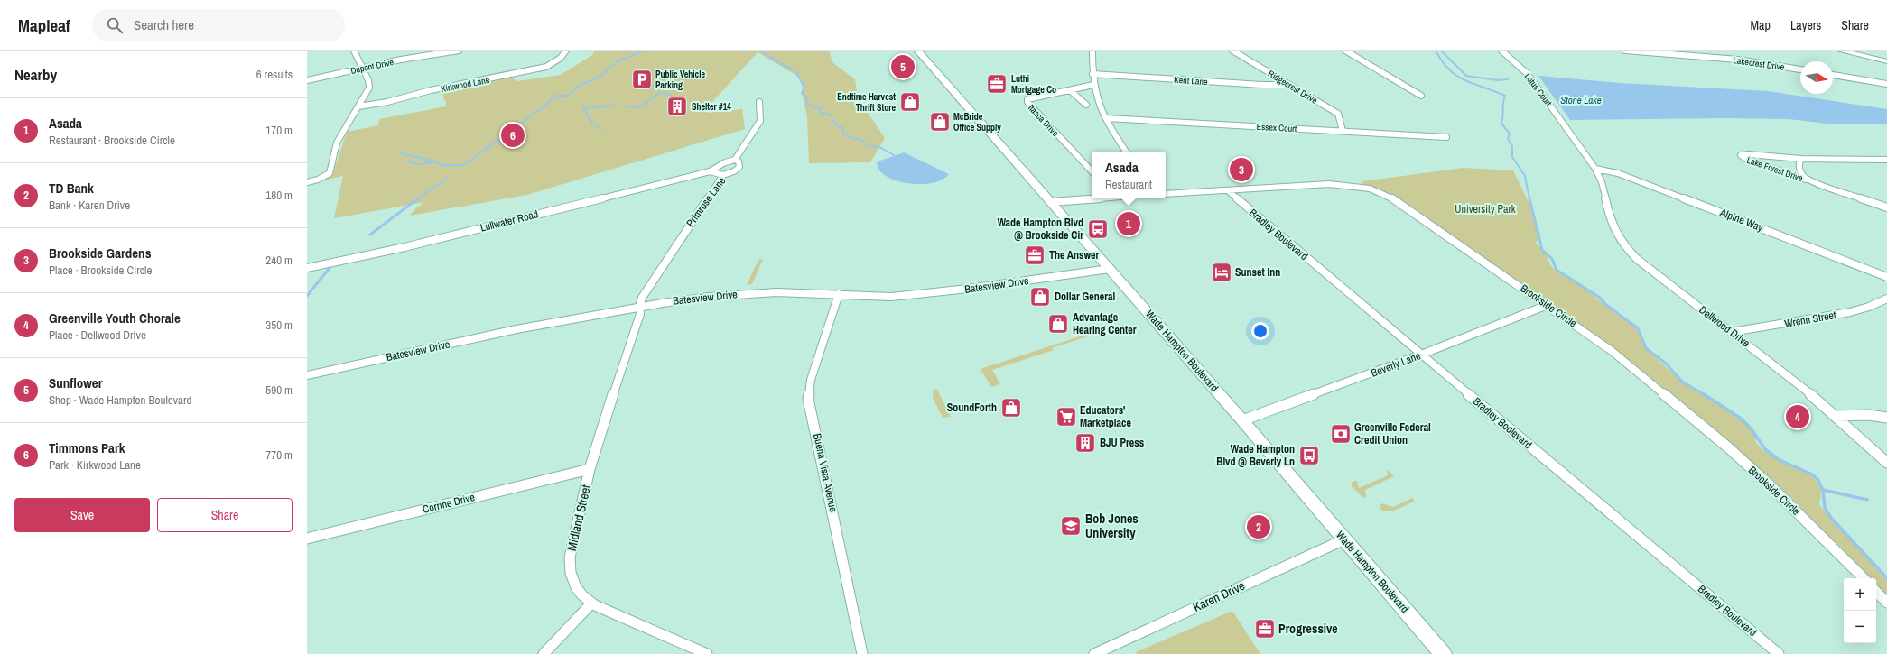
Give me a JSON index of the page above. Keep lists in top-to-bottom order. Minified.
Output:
{"streets":{"main road":["Wade Hampton Boulevard"],"street":["Lakecrest Drive","Dupont Drive","Kent Lane","Kirkwood Lane","Ridgecrest Drive","Lotus Court","Itasca Drive","Essex Court","Lake Forest Drive","Primrose Lane","Alpine Way","Lullwater Road","Bradley Boulevard","Batesview Drive","Brookside Circle","Wrenn Street","Dellwood Drive","Beverly Lane","Buena Vista Avenue","Corrine Drive","Midland Street","Karen Drive"]},"crossings":[["Kent Lane","Ridgecrest Drive"],["Ridgecrest Drive","Essex Court"],["Lotus Court","Alpine Way"],["Lotus Court","Dellwood Drive"],["Primrose Lane","Lullwater Road"],["Primrose Lane","Batesview Drive"],["Primrose Lane","Midland Street"],["Alpine Way","Dellwood Drive"],["Bradley Boulevard","Brookside Circle"],["Bradley Boulevard","Beverly Lane"],["Batesview Drive","Wade Hampton Boulevard"],["Batesview Drive","Buena Vista Avenue"],["Batesview Drive","Midland Street"],["Brookside Circle","Beverly Lane"],["Wrenn Street","Dellwood Drive"],["Wade Hampton Boulevard","Beverly Lane"],["Wade Hampton Boulevard","Karen Drive"],["Corrine Drive","Midland Street"]],"water":["Stone Lake"],"parks":["University Park"],"places":{"parking":["Public Vehicle Parking"],"office":["Luthi Mortgage Co","The Answer","Progressive"],"shop":["Endtime Harvest Thrift Store","McBride Office Supply","Dollar General","Advantage Hearing Center","SoundForth"],"building":["Shelter #14","BJU Press"],"bus stop":["Wade Hampton Blvd @ Brookside Cir","Wade Hampton Blvd @ Beverly Ln"],"hotel":["Sunset Inn"],"supermarket":["Educators' Marketplace"],"bank":["Greenville Federal Credit Union"],"school or university":["Bob Jones University"]},"north":"right","page":{"header":"Mapleaf","search":"Search here","nav":["Map","Layers","Share"],"heading":["Nearby","6 results"],"pins":["5","6","3","1","4","2"],"list":[{"mark":"1","name":"Asada","note":"Restaurant · Brookside Circle","value":"170 m"},{"mark":"2","name":"TD Bank","note":"Bank · Karen Drive","value":"180 m"},{"mark":"3","name":"Brookside Gardens","note":"Place · Brookside Circle","value":"240 m"},{"mark":"4","name":"Greenville Youth Chorale","note":"Place · Dellwood Drive","value":"350 m"},{"mark":"5","name":"Sunflower","note":"Shop · Wade Hampton Boulevard","value":"590 m"},{"mark":"6","name":"Timmons Park","note":"Park · Kirkwood Lane","value":"770 m"}],"popup":["Asada","Restaurant"],"buttons":["Save","Share"],"map_buttons":["+","−"]}}
